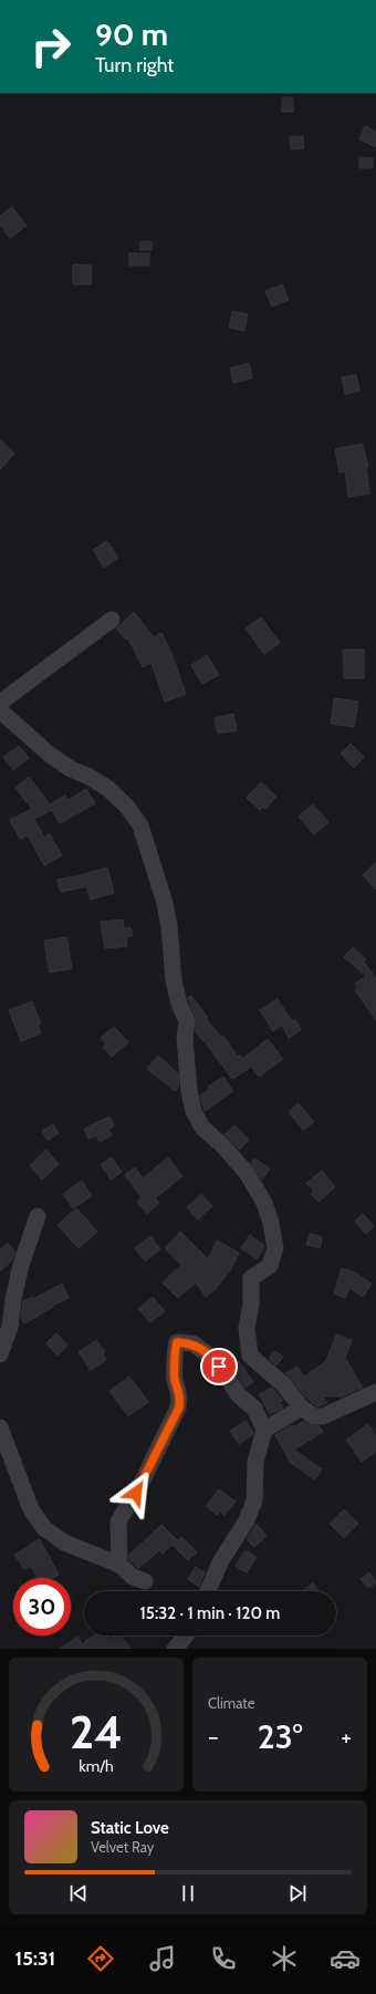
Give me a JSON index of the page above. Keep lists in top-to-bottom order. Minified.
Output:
{"page":{"turn":["90 m","Turn right"],"limit":"30","trip":"15:32 · 1 min · 120 m","tile":"Climate","heat":["−","23°","+"],"song":["Static Love","Velvet Ray"],"tabs":"15:31","gauge":["24","km/h"]}}
